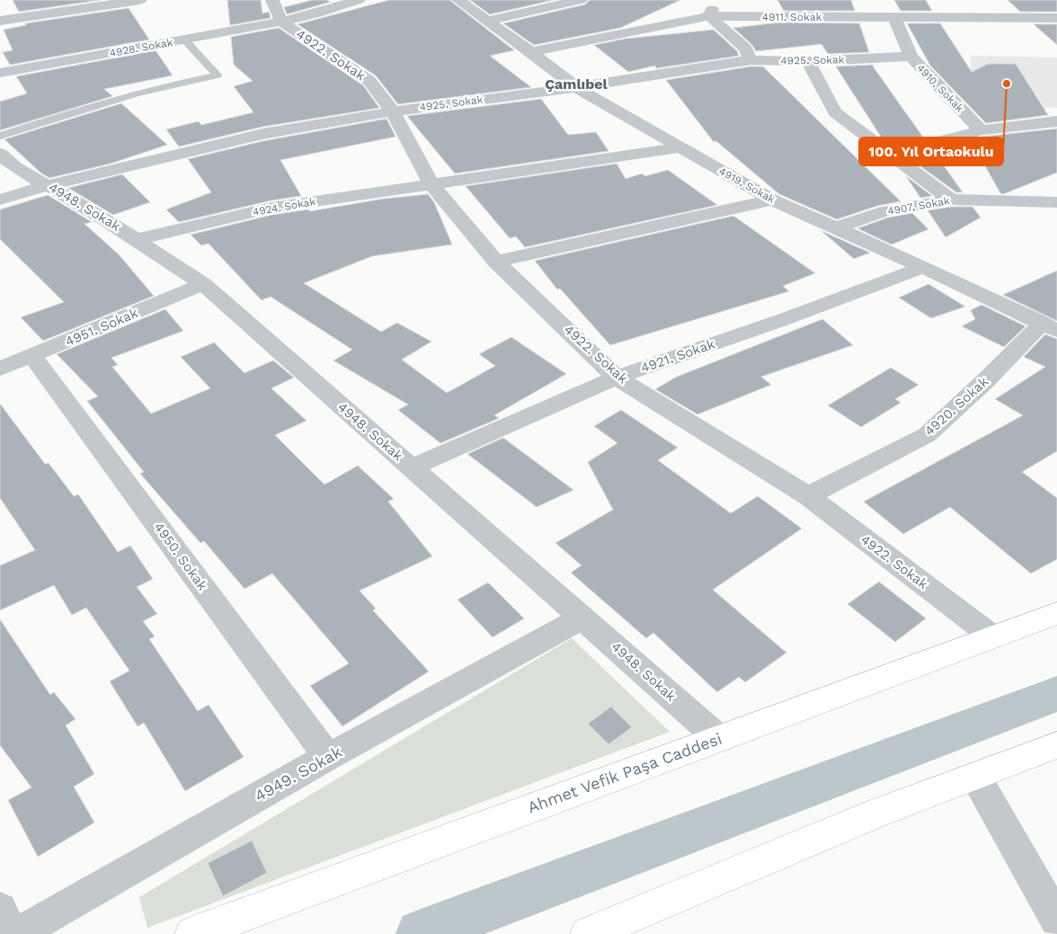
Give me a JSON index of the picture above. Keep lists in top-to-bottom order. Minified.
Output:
{"streets":{"street":["4911. Sokak","4928. Sokak","4922. Sokak","4925. Sokak","4910. Sokak","4919. Sokak","4907. Sokak","4948. Sokak","4924. Sokak","4951. Sokak","4921. Sokak","4920. Sokak","4950. Sokak","Ahmet Vefik Paşa Caddesi","4949. Sokak"]},"crossings":[["4911. Sokak","4910. Sokak"],["4911. Sokak","4919. Sokak"],["4928. Sokak","4922. Sokak"],["4922. Sokak","4925. Sokak"],["4922. Sokak","4924. Sokak"],["4922. Sokak","4921. Sokak"],["4922. Sokak","4920. Sokak"],["4922. Sokak","Ahmet Vefik Paşa Caddesi"],["4925. Sokak","4910. Sokak"],["4925. Sokak","4919. Sokak"],["4925. Sokak","4948. Sokak"],["4919. Sokak","4907. Sokak"],["4919. Sokak","4924. Sokak"],["4919. Sokak","4921. Sokak"],["4919. Sokak","4920. Sokak"],["4948. Sokak","4924. Sokak"],["4948. Sokak","4951. Sokak"],["4948. Sokak","4921. Sokak"],["4948. Sokak","Ahmet Vefik Paşa Caddesi"],["4948. Sokak","4949. Sokak"],["4951. Sokak","4950. Sokak"],["4950. Sokak","4949. Sokak"]],"districts":["Çamlıbel"],"places":["100. Yıl Ortaokulu"]}
